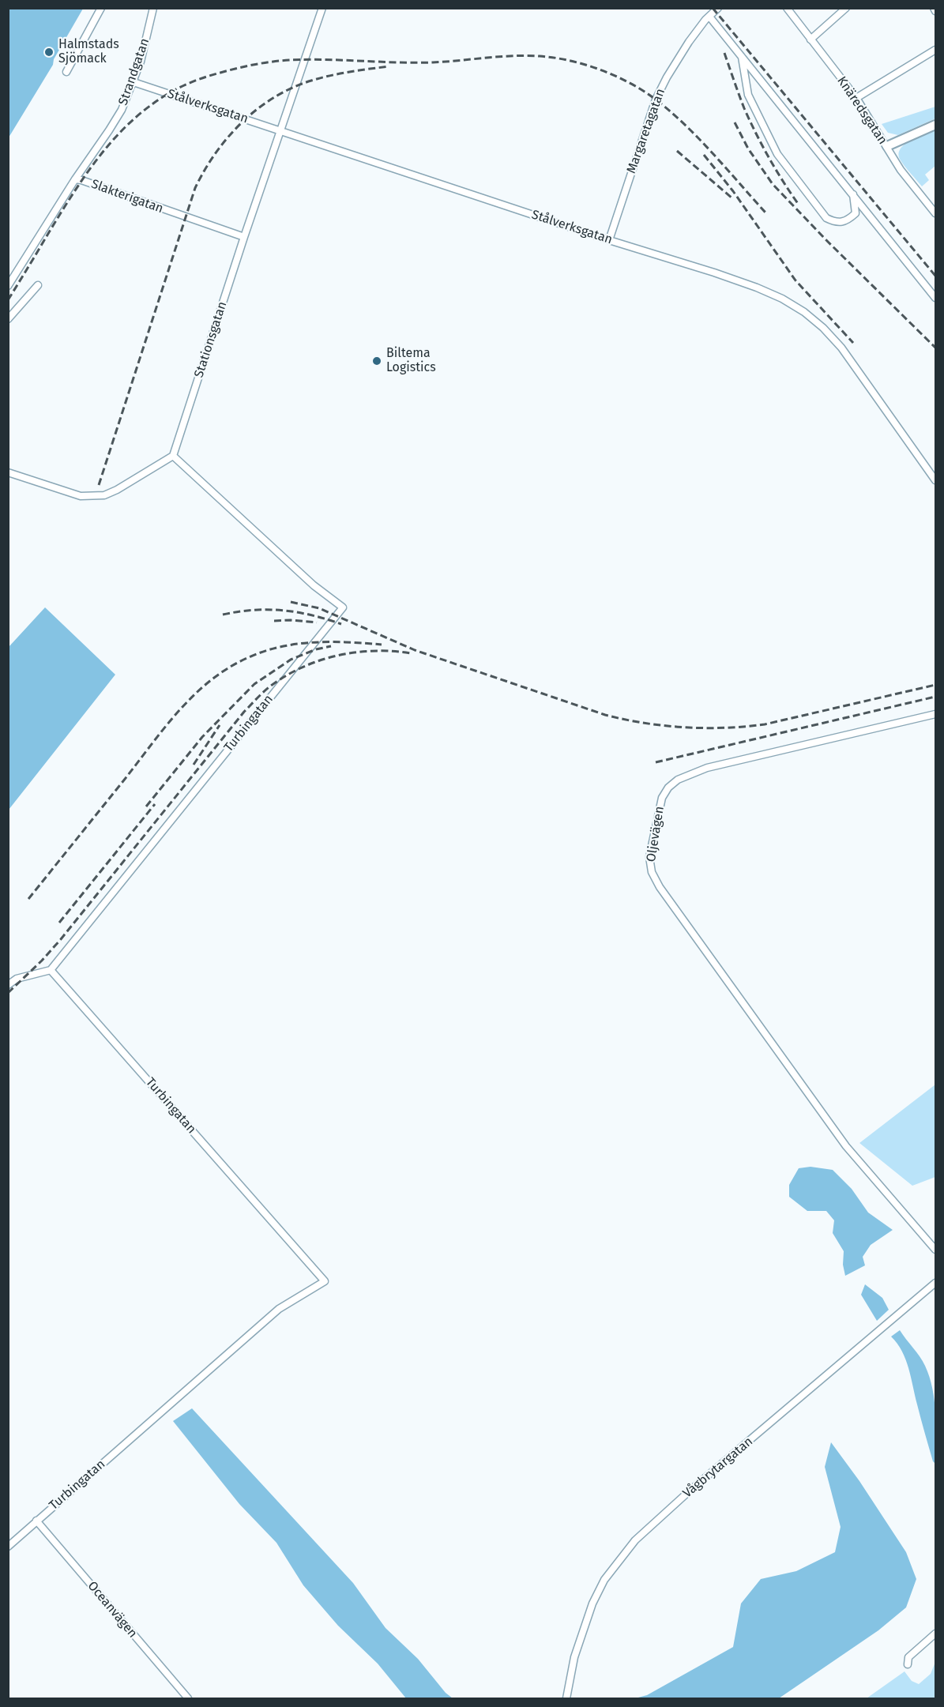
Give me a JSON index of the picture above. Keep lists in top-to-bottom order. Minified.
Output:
{"streets":{"street":["Strandgatan","Stålverksgatan","Knäredsgatan","Margaretagatan","Slakterigatan","Stationsgatan","Turbingatan","Oljevägen","Vågbrytargatan","Oceanvägen"]},"crossings":[["Strandgatan","Stålverksgatan"],["Strandgatan","Slakterigatan"],["Stålverksgatan","Margaretagatan"],["Stålverksgatan","Stationsgatan"],["Slakterigatan","Stationsgatan"],["Stationsgatan","Turbingatan"],["Turbingatan","Oceanvägen"]],"places":["Halmstads Sjömack","Biltema Logistics"]}
